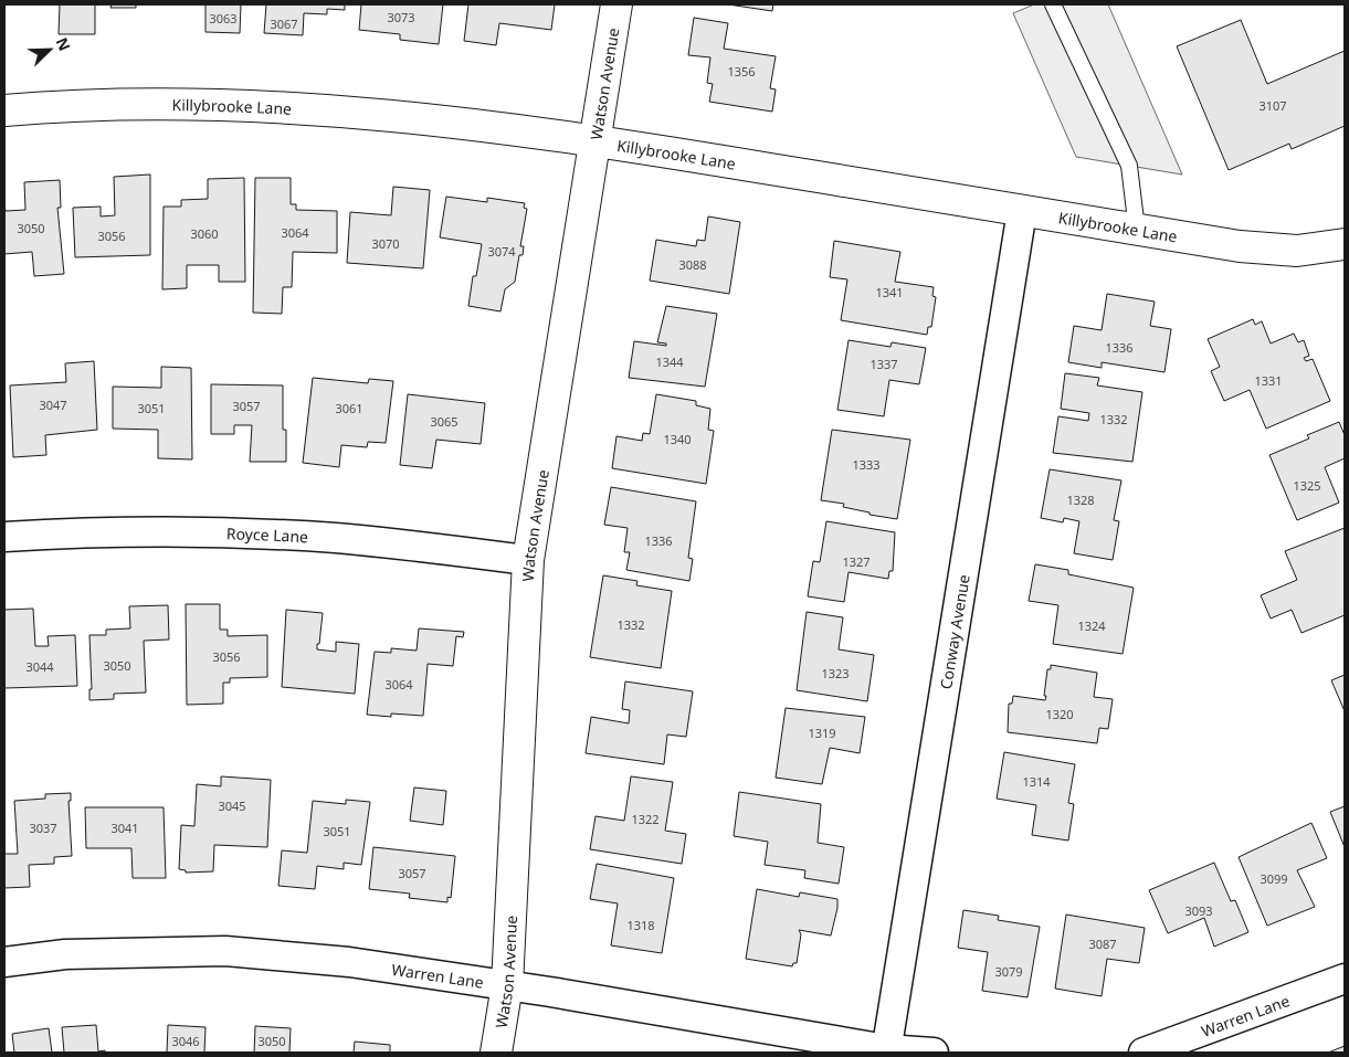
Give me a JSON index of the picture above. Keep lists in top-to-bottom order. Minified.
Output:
{"streets":{"street":["Watson Avenue","Killybrooke Lane","Royce Lane","Conway Avenue","Warren Lane"]},"crossings":[["Watson Avenue","Killybrooke Lane"],["Watson Avenue","Royce Lane"],["Watson Avenue","Warren Lane"],["Killybrooke Lane","Conway Avenue"],["Conway Avenue","Warren Lane"]],"house_numbers":["3073","3063","3067","1356","3107","3050","3064","3060","3056","3070","3074","3088","1341","1336","1344","1337","1331","3047","3057","3051","3061","1332","3065","1340","1333","1325","1328","1336","1327","1332","1324","3056","3050","3044","1323","3064","1320","1319","1314","3045","1322","3037","3041","3051","3057","3099","3093","1318","3087","3079","3046","3050"],"north":"top right"}
